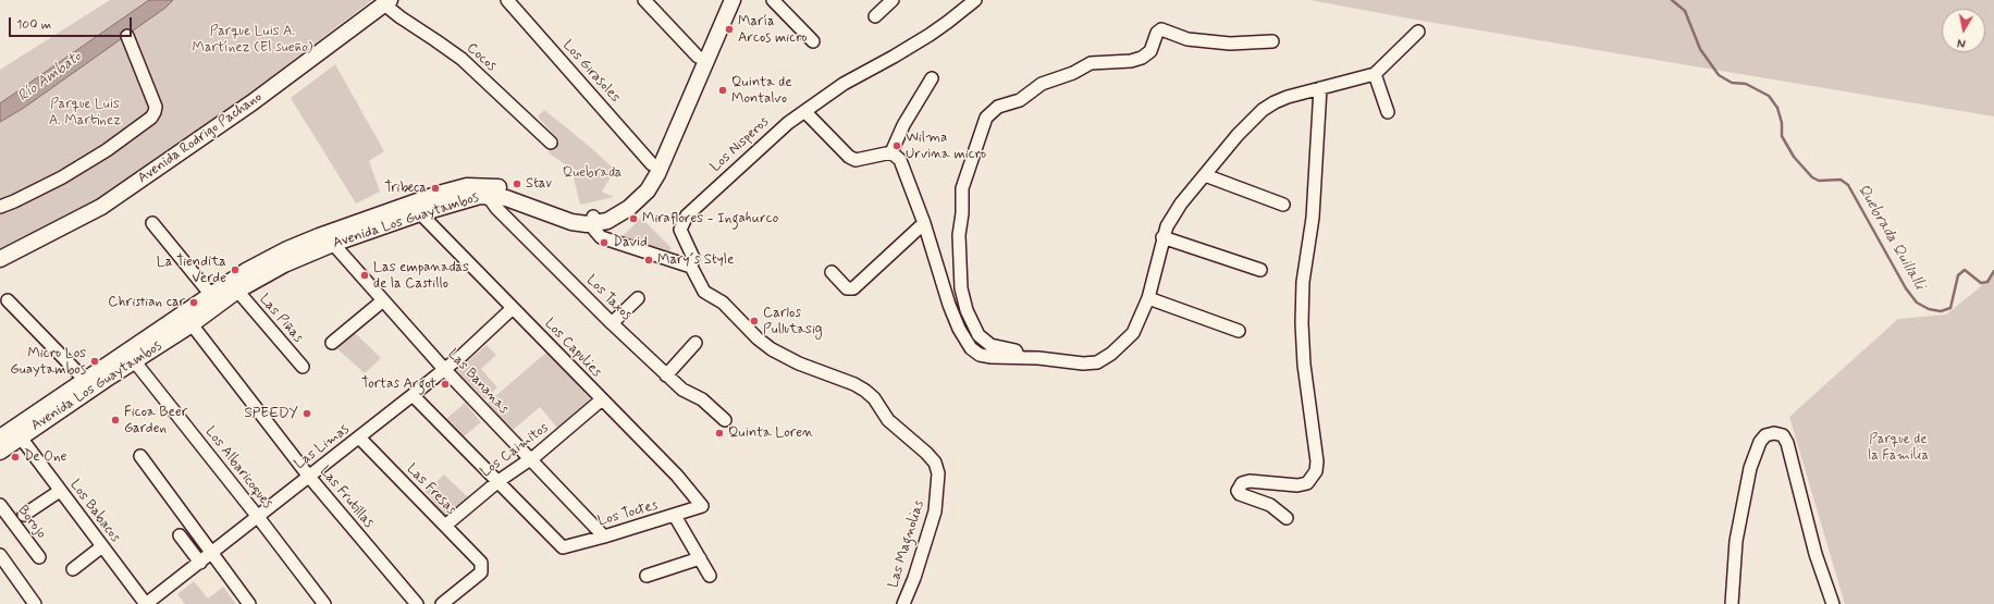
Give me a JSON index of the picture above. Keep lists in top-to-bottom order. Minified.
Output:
{"streets":{"main road":["Avenida Rodrigo Pachano","Avenida Los Guaytambos"],"street":["Cocos","Los Girasoles","Los Nisperos","Los Taxos","Las Piñas","Los Capulies","Las Bananas","Las Limas","Los Caimitos","Los Albaricoques","Las Fresas","Las Frutillas","Los Babacos","Los Toctes","Borojo","Las Magnolias"]},"crossings":[["Cocos","Avenida Rodrigo Pachano"],["Los Girasoles","Avenida Los Guaytambos"],["Los Nisperos","Las Magnolias"],["Avenida Los Guaytambos","Los Taxos"],["Avenida Los Guaytambos","Las Piñas"],["Avenida Los Guaytambos","Los Capulies"],["Avenida Los Guaytambos","Las Bananas"],["Avenida Los Guaytambos","Los Albaricoques"],["Avenida Los Guaytambos","Las Frutillas"],["Avenida Los Guaytambos","Los Babacos"],["Los Capulies","Las Limas"],["Los Capulies","Los Caimitos"],["Los Capulies","Los Toctes"],["Las Bananas","Las Limas"],["Las Bananas","Los Caimitos"],["Las Bananas","Los Toctes"],["Las Limas","Los Albaricoques"],["Las Limas","Las Fresas"],["Las Limas","Las Frutillas"],["Las Limas","Los Babacos"],["Los Caimitos","Las Fresas"],["Los Caimitos","Los Toctes"]],"water":["Río Ambato","Quebrada Quillalli"],"parks":["Parque Luis A. Martínez (El sueño)","Parque Luis A. Martinez","Quebrada","Parque de la Familia"],"places":["María Arcos micro","Quinta de Montalvo","Wilma Urvina micro","Stav","Tribeca","Miraflores - Ingahurco","David","Mary´s Style","La Tiendita Verde","Las empanadas de la Castillo","Christian car","Carlos Pullutasig","Micro Los Guaytambos","Tortas Argot","SPEEDY","Ficoa Beer Garden","Quinta Loren","De One"],"scale_bar":"100 m","north":"bottom"}
